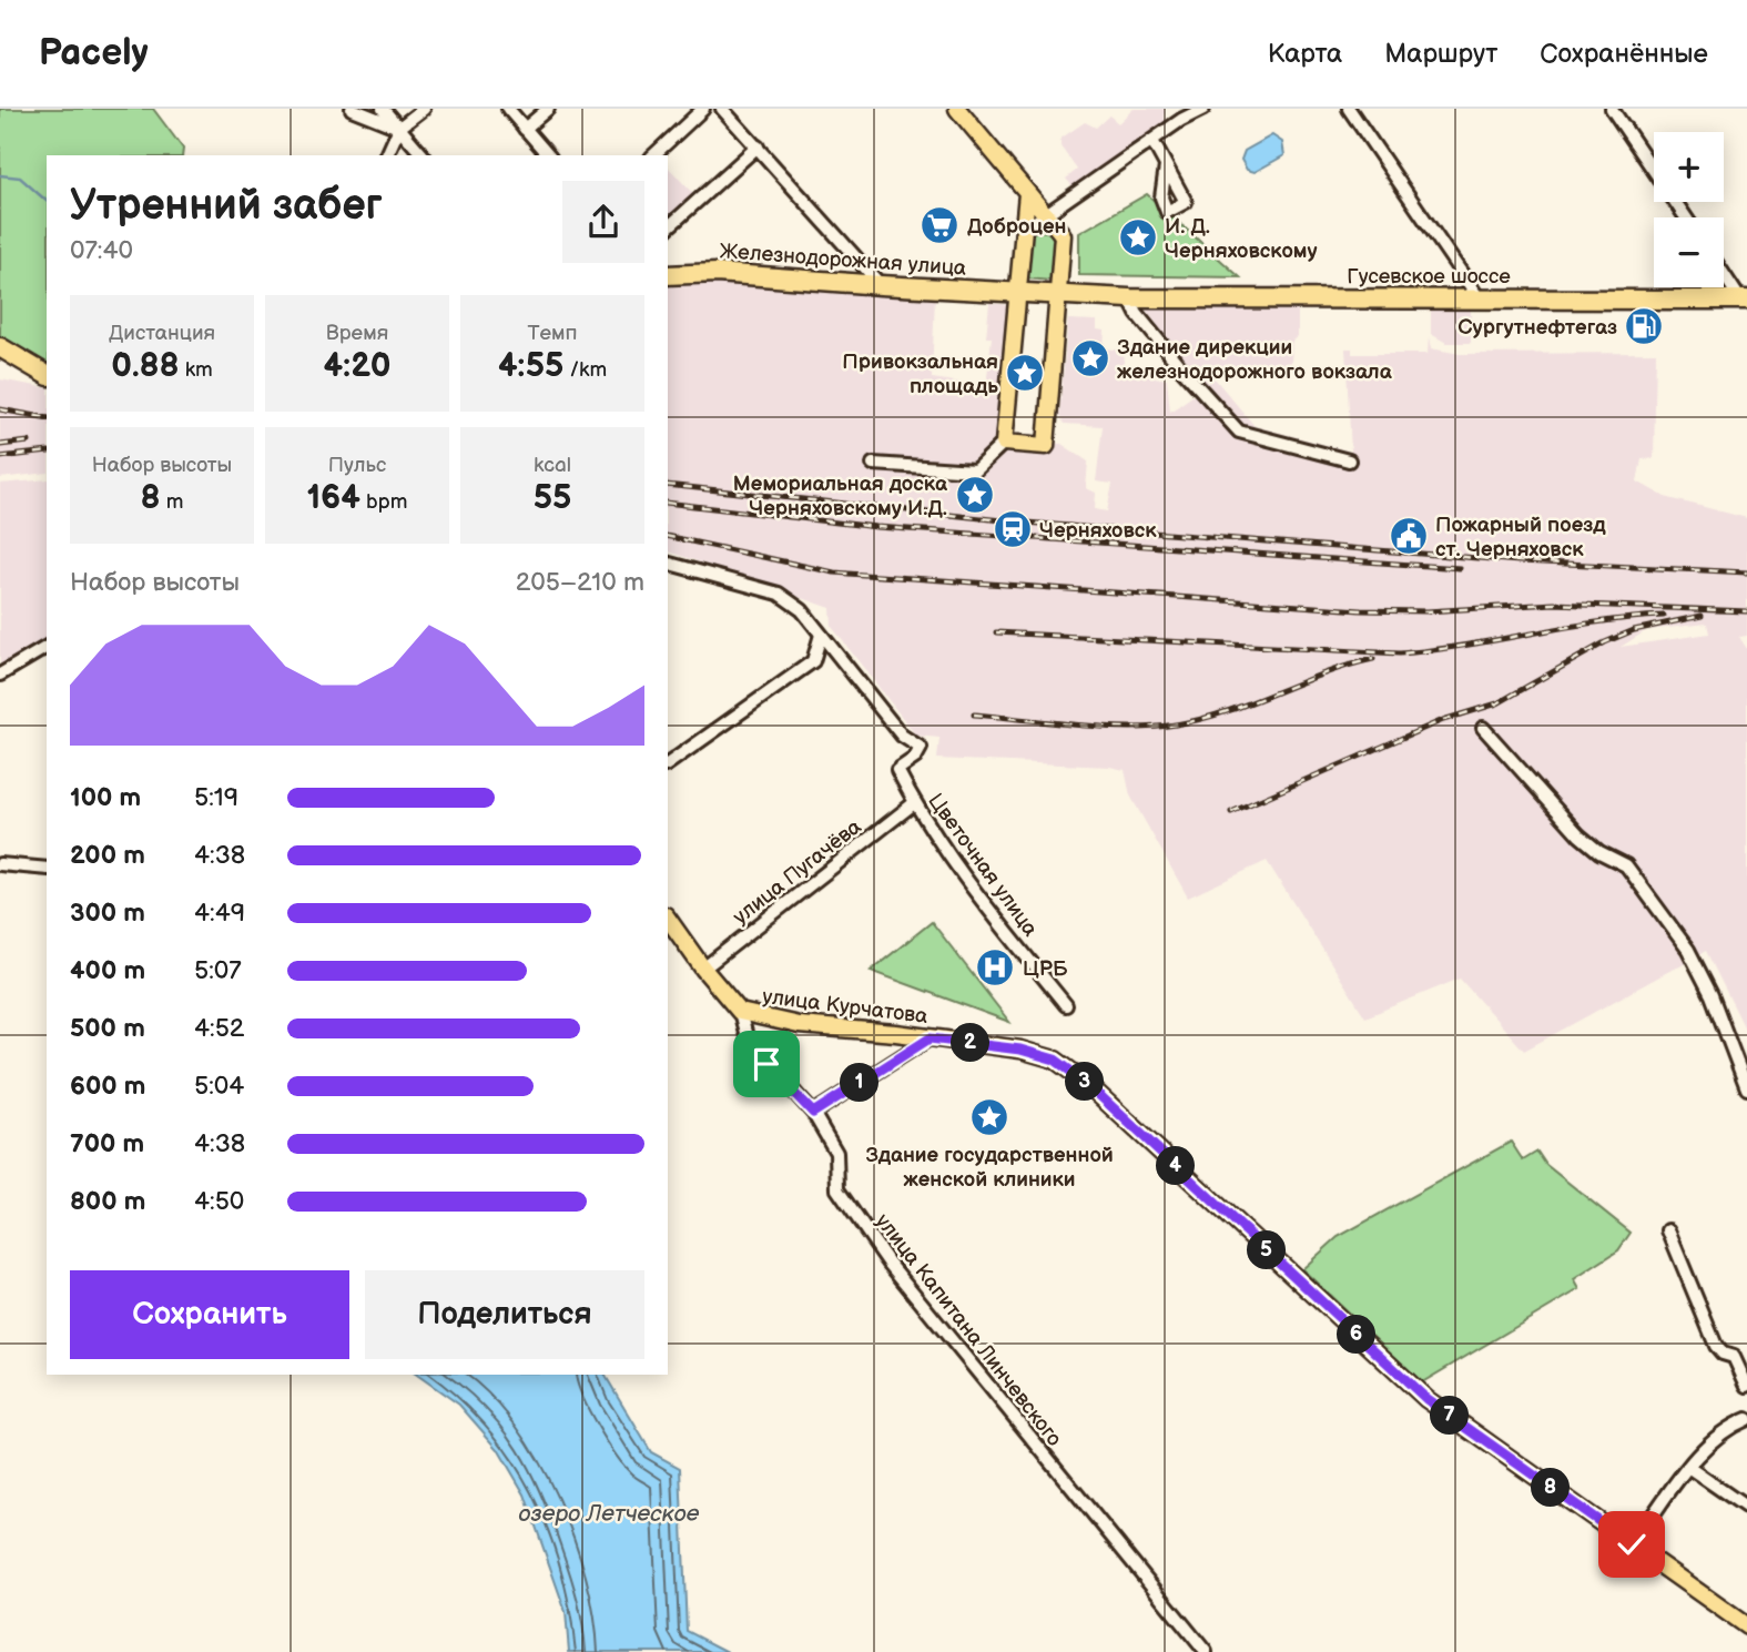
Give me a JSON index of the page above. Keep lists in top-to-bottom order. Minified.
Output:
{"streets":{"highway":["Железнодорожная улица","Гусевское шоссе"],"main road":["улица Курчатова"],"street":["Цветочная улица","улица Пугачёва","улица Капитана Линчевского"]},"crossings":[["Железнодорожная улица","Гусевское шоссе"],["Цветочная улица","улица Пугачёва"],["улица Пугачёва","улица Курчатова"],["улица Курчатова","улица Капитана Линчевского"]],"water":["озеро Летческое"],"places":{"supermarket":["Доброцен"],"place":["И. Д. Черняховскому","Здание дирекции железнодорожного вокзала","Привокзальная площадь","Мемориальная доска Черняховскому И.Д.","Здание государственной женской клиники"],"fuel station":["Сургутнефтегаз"],"station":["Черняховск"],"public building":["Пожарный поезд ст. Черняховск"],"hospital":["ЦРБ"]},"page":{"header":"Pacely","nav":["Карта","Маршрут","Сохранённые"],"map_buttons":["+","−"],"heading":["Утренний забег","07:40"],"stats":[["Дистанция","0.88 km"],["Время","4:20"],["Темп","4:55 /km"],["Набор высоты","8 m"],["Пульс","164 bpm"],["kcal","55"]],"chart":["Набор высоты","205–210 m"],"list":[{"name":"100 m","note":"5:19"},{"name":"200 m","note":"4:38"},{"name":"300 m","note":"4:49"},{"name":"400 m","note":"5:07"},{"name":"500 m","note":"4:52"},{"name":"600 m","note":"5:04"},{"name":"700 m","note":"4:38"},{"name":"800 m","note":"4:50"}],"pins":["2","3","1","4","5","6","7","8"],"buttons":["Сохранить","Поделиться"]}}
